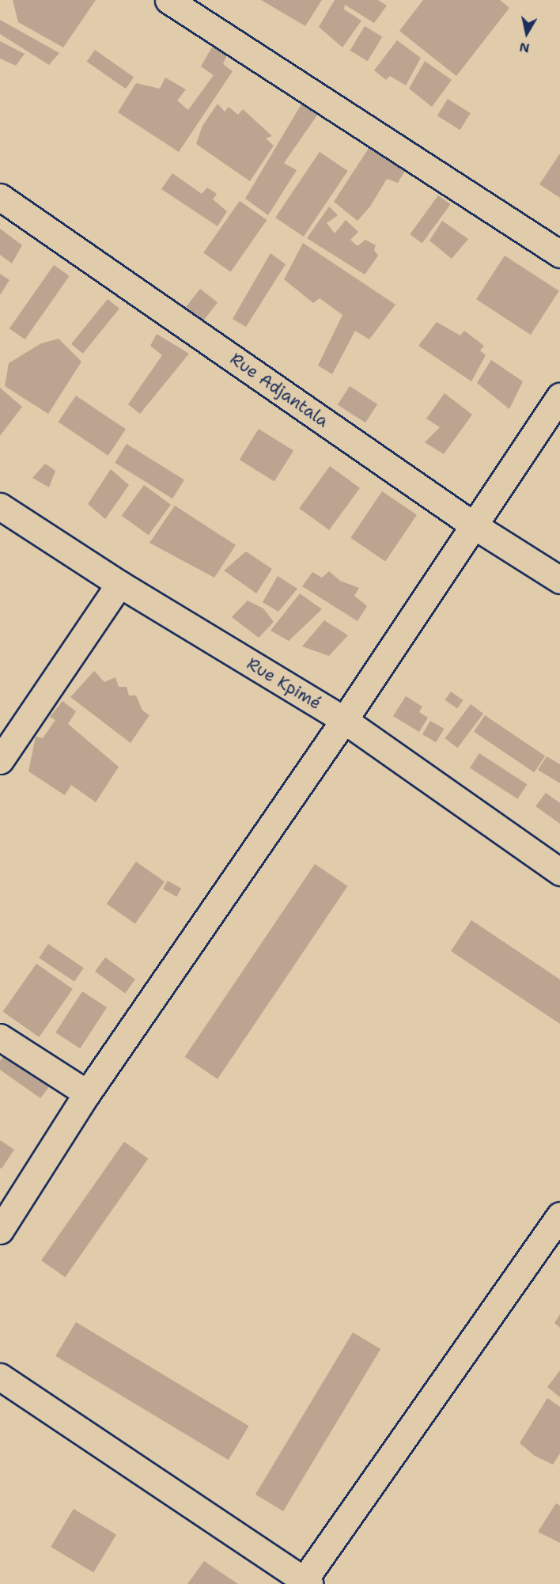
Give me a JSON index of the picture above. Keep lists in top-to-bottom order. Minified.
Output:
{"streets":{"street":["Rue Adjantala","Rue Kpimé"]},"north":"bottom"}
